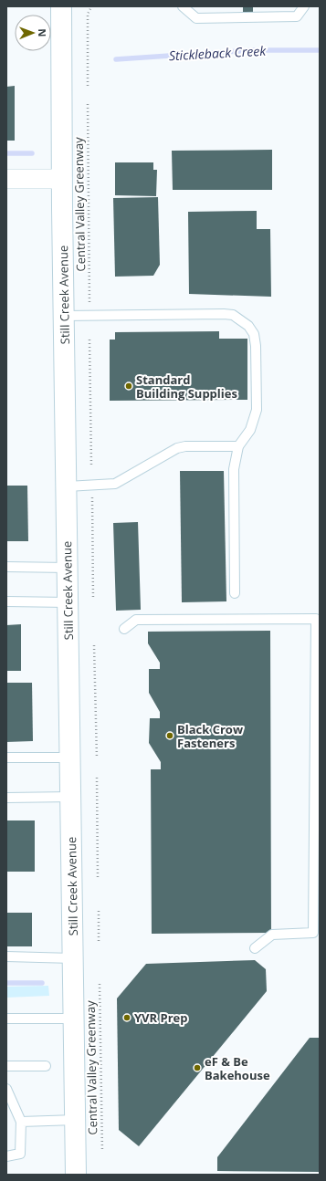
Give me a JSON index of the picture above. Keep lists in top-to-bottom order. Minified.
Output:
{"streets":{"street":["Still Creek Avenue"],"path":["Central Valley Greenway"]},"water":["Stickleback Creek"],"places":["Standard Building Supplies","Black Crow Fasteners","YVR Prep","eF & Be Bakehouse"],"north":"right"}
